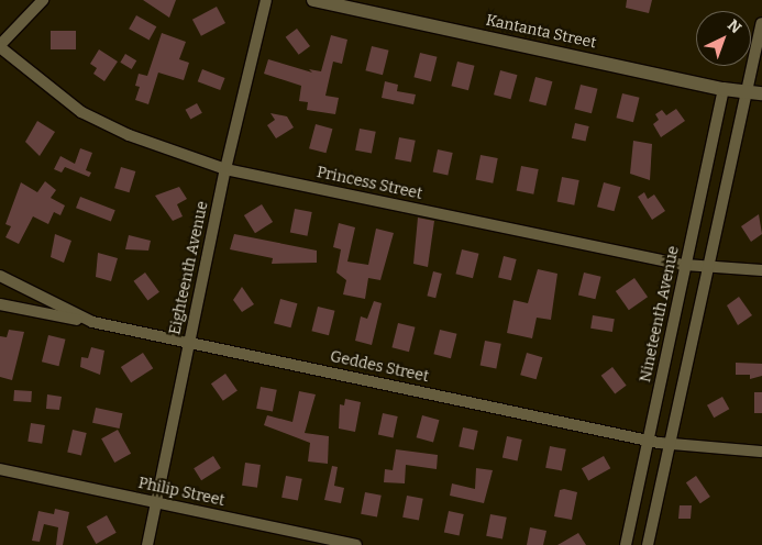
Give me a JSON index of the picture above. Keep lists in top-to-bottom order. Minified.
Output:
{"streets":{"street":["Kantanta Street","Princess Street","Eighteenth Avenue","Nineteenth Avenue","Geddes Street","Philip Street"]},"crossings":[["Kantanta Street","Nineteenth Avenue"],["Princess Street","Eighteenth Avenue"],["Princess Street","Nineteenth Avenue"],["Eighteenth Avenue","Geddes Street"],["Eighteenth Avenue","Philip Street"],["Nineteenth Avenue","Geddes Street"]],"north":"top right"}
